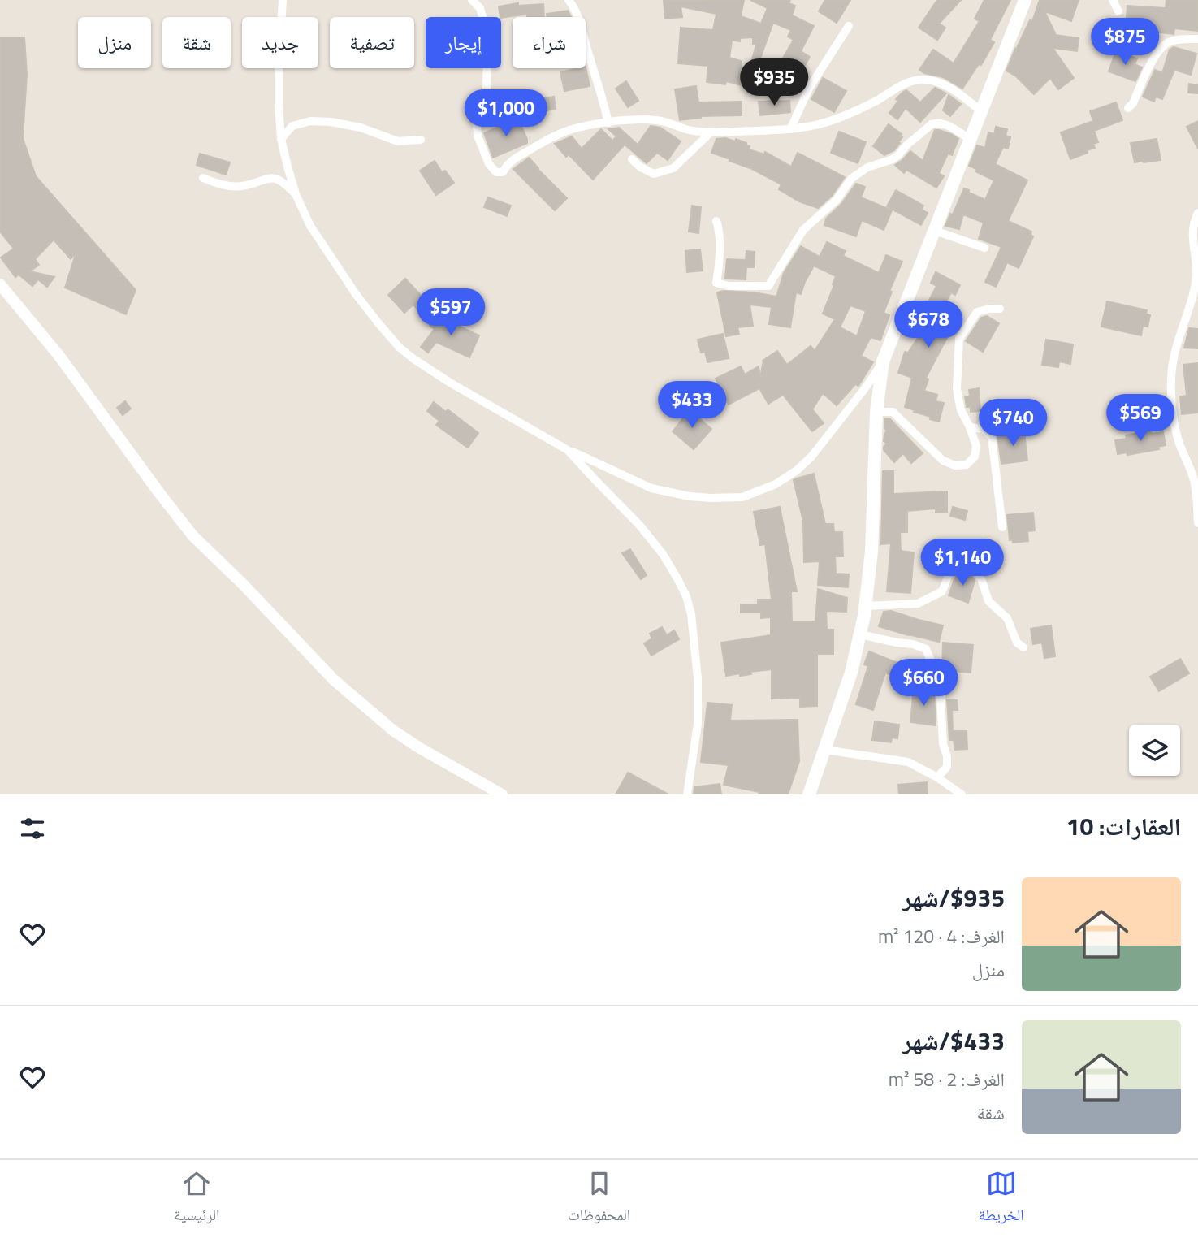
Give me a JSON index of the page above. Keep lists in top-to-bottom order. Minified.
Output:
{"page":{"chip":["شراء","إيجار","تصفية","جديد","شقة","منزل"],"price":["$875","$935","$1,000","$597","$678","$433","$569","$740","$1,140","$660"],"heading":"العقارات: 10","list":[{"name":"$935/شهر","note":"الغرف: 4 · 120 m² · منزل"},{"name":"$433/شهر","note":"الغرف: 2 · 58 m² · شقة"}],"tabs":["الخريطة","المحفوظات","الرئيسية"]}}
